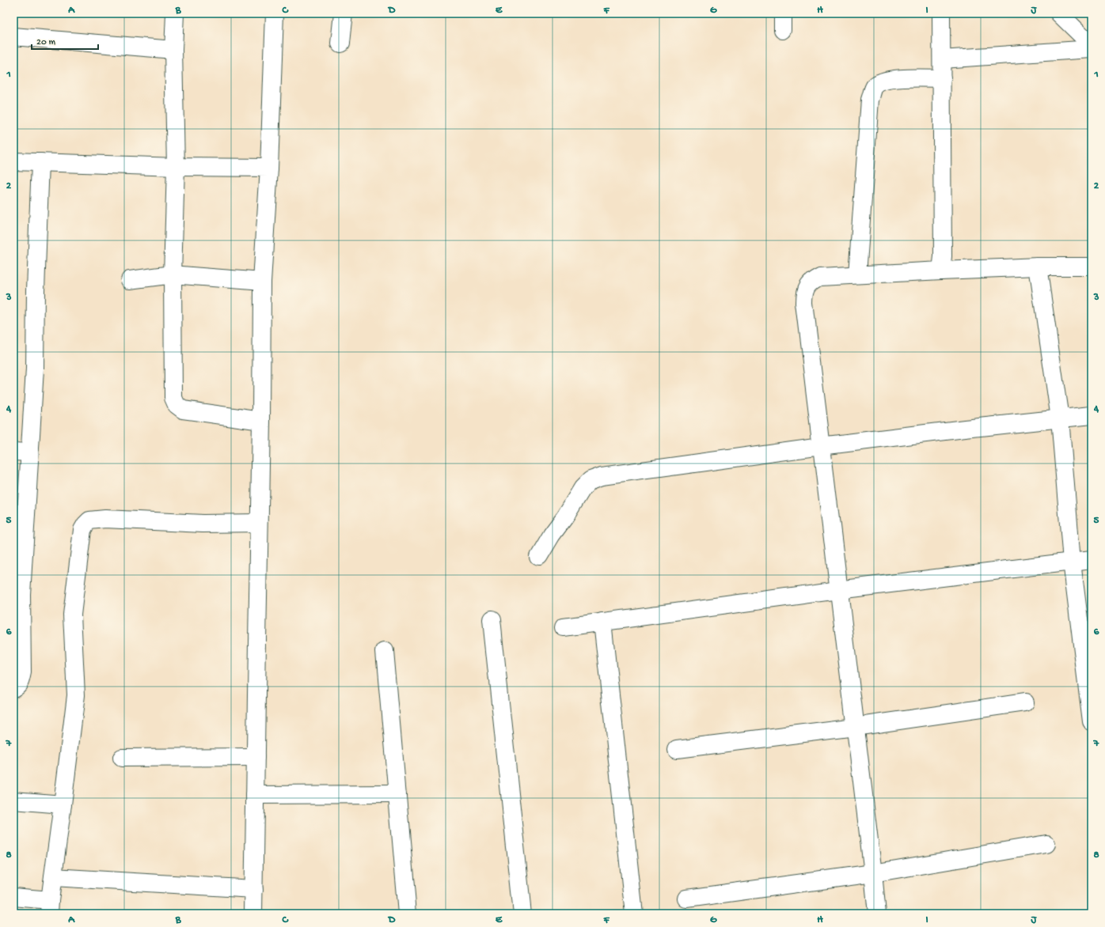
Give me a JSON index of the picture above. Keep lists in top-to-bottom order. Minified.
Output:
{"scale_bar":"20 m","grid":{"columns":["A","B","C","D","E","F","G","H","I","J"],"rows":["1","2","3","4","5","6","7","8"]}}
